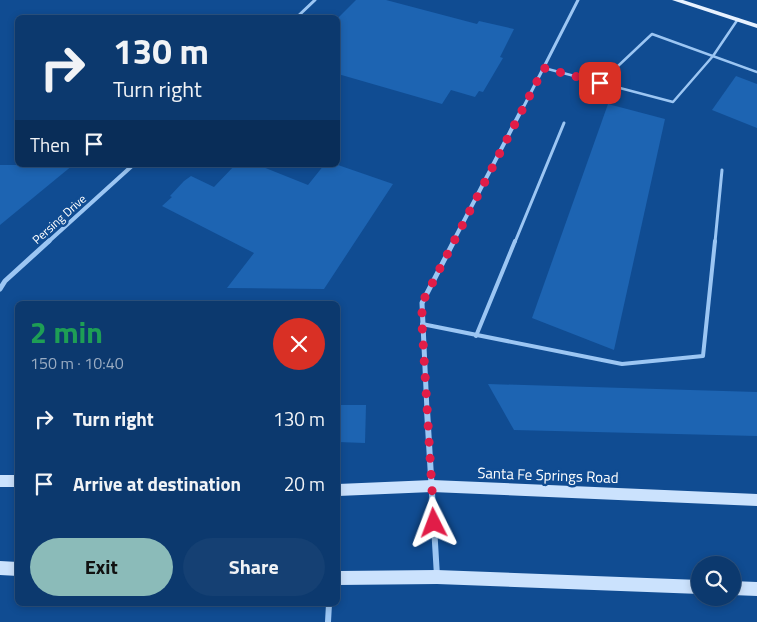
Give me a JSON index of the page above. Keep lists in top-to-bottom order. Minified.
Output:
{"streets":{"main road":["Santa Fe Springs Road"],"street":["Persing Drive"]},"page":{"turn":["130 m","Turn right"],"then":"Then","heading":["2 min","150 m · 10:40"],"list":[{"name":"Turn right","value":"130 m"},{"name":"Arrive at destination","value":"20 m"}],"buttons":["Exit","Share"]}}
